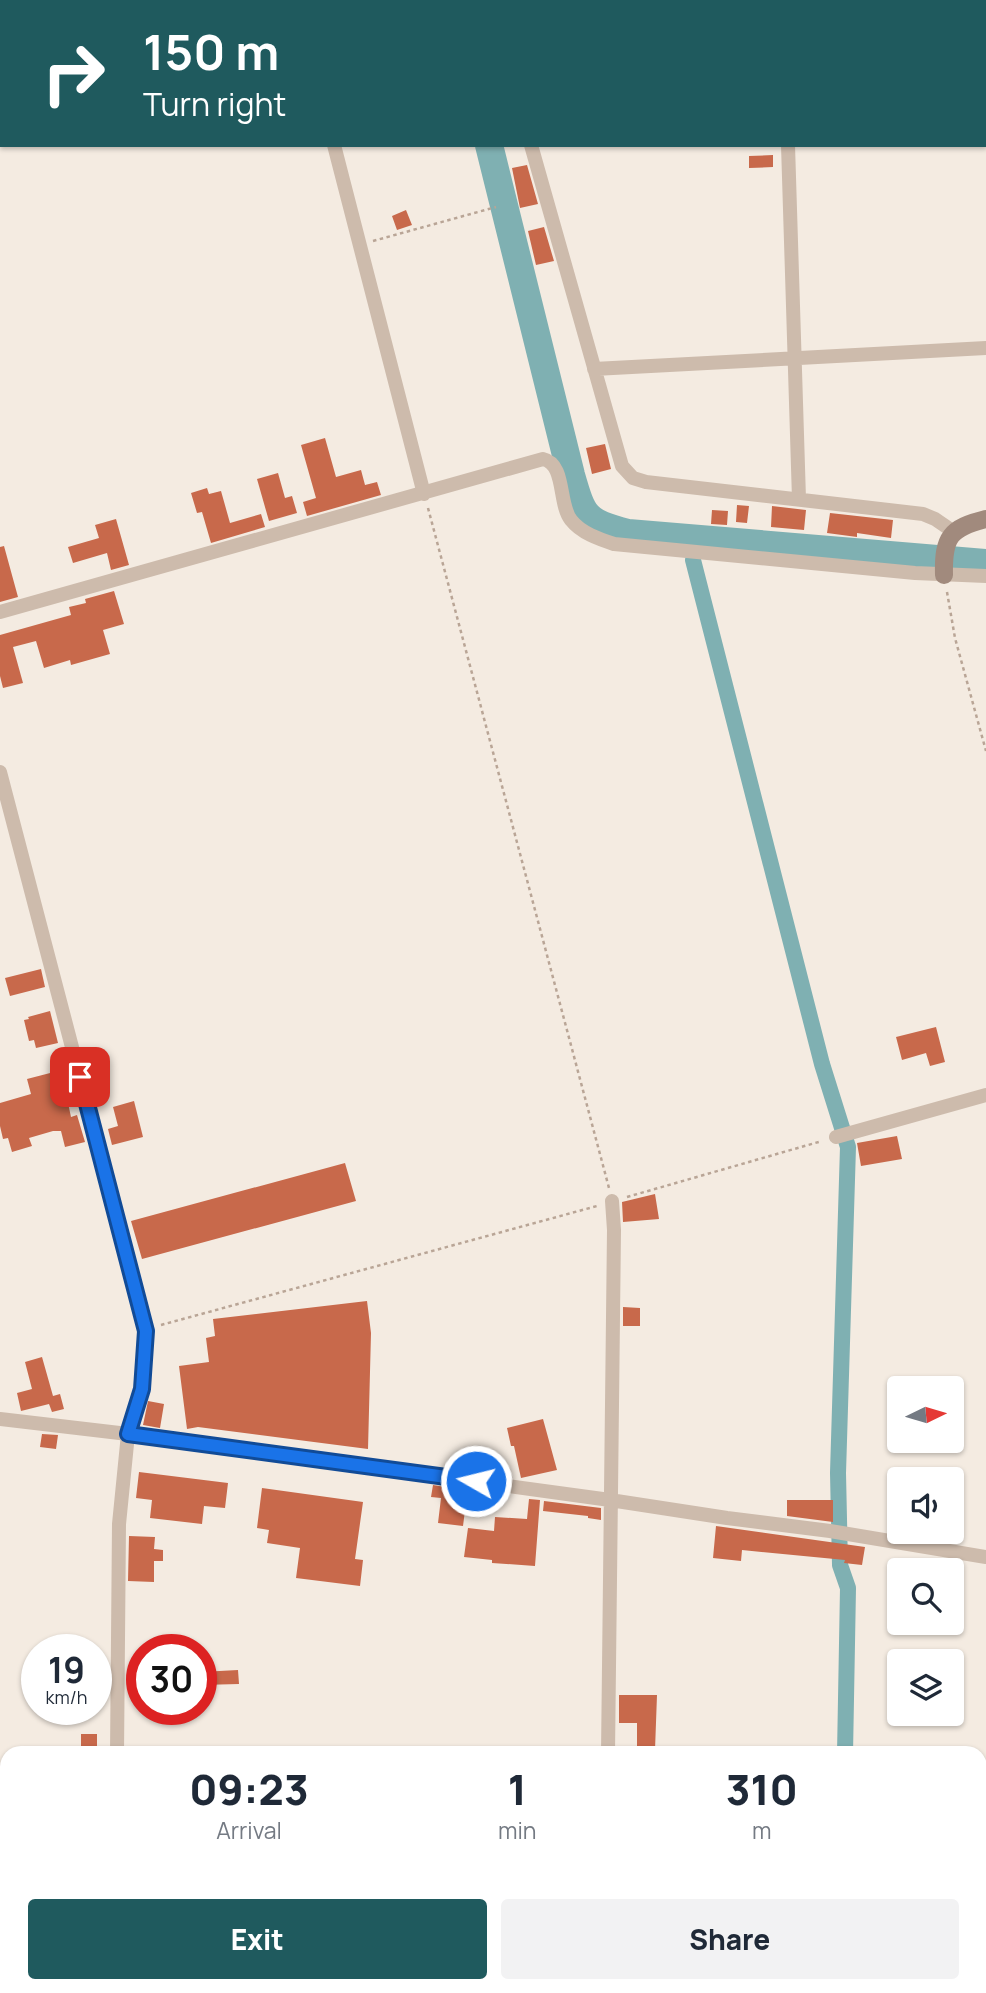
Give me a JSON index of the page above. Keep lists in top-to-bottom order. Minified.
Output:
{"north":"right","page":{"turn":["150 m","Turn right"],"speed":"19 km/h","limit":"30","eta":["09:23","Arrival","1","min","310","m"],"buttons":["Exit","Share"]}}
